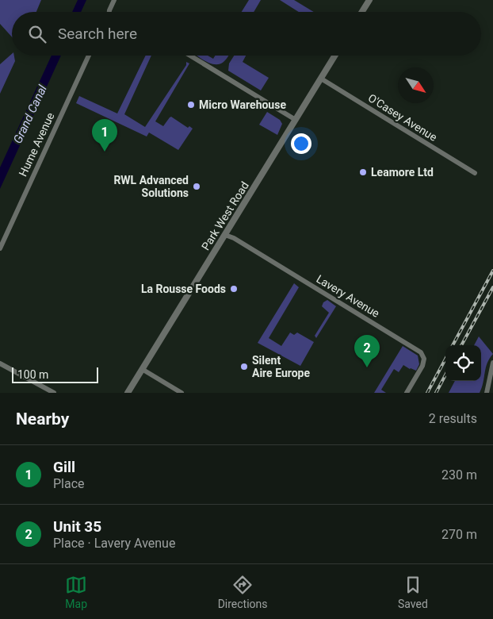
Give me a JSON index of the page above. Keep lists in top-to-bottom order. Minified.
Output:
{"streets":{"street":["O'Casey Avenue","Hume Avenue","Park West Road","Lavery Avenue"]},"crossings":[["O'Casey Avenue","Park West Road"],["Park West Road","Lavery Avenue"]],"water":["Grand Canal"],"places":["Micro Warehouse","Leamore Ltd","RWL Advanced Solutions","La Rousse Foods","Silent Aire Europe"],"scale_bar":"100 m","north":"bottom right","page":{"search":"Search here","pins":["1","2"],"scale":"100 m","heading":["Nearby","2 results"],"list":[{"mark":"1","name":"Gill","note":"Place","value":"230 m"},{"mark":"2","name":"Unit 35","note":"Place · Lavery Avenue","value":"270 m"}],"nav":["Map","Directions","Saved"]}}
